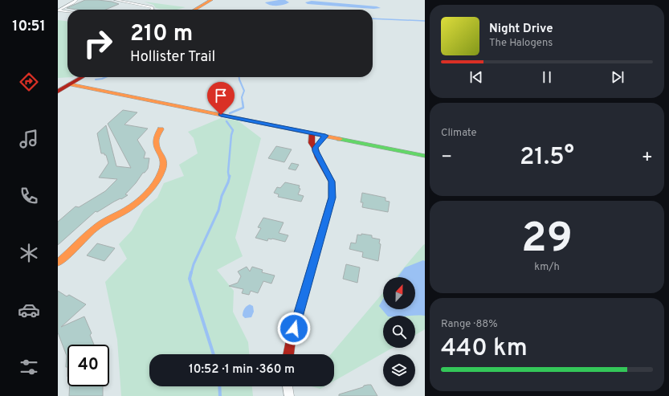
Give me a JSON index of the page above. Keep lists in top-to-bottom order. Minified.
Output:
{"north":"top","page":{"tabs":"10:51","turn":["210 m","Hollister Trail"],"song":["Night Drive","The Halogens"],"tile":["Climate",["29","km/h"],["Range · 88%","440 km"]],"heat":["−","21.5°","+"],"limit":"40","trip":"10:52 · 1 min · 360 m"}}
